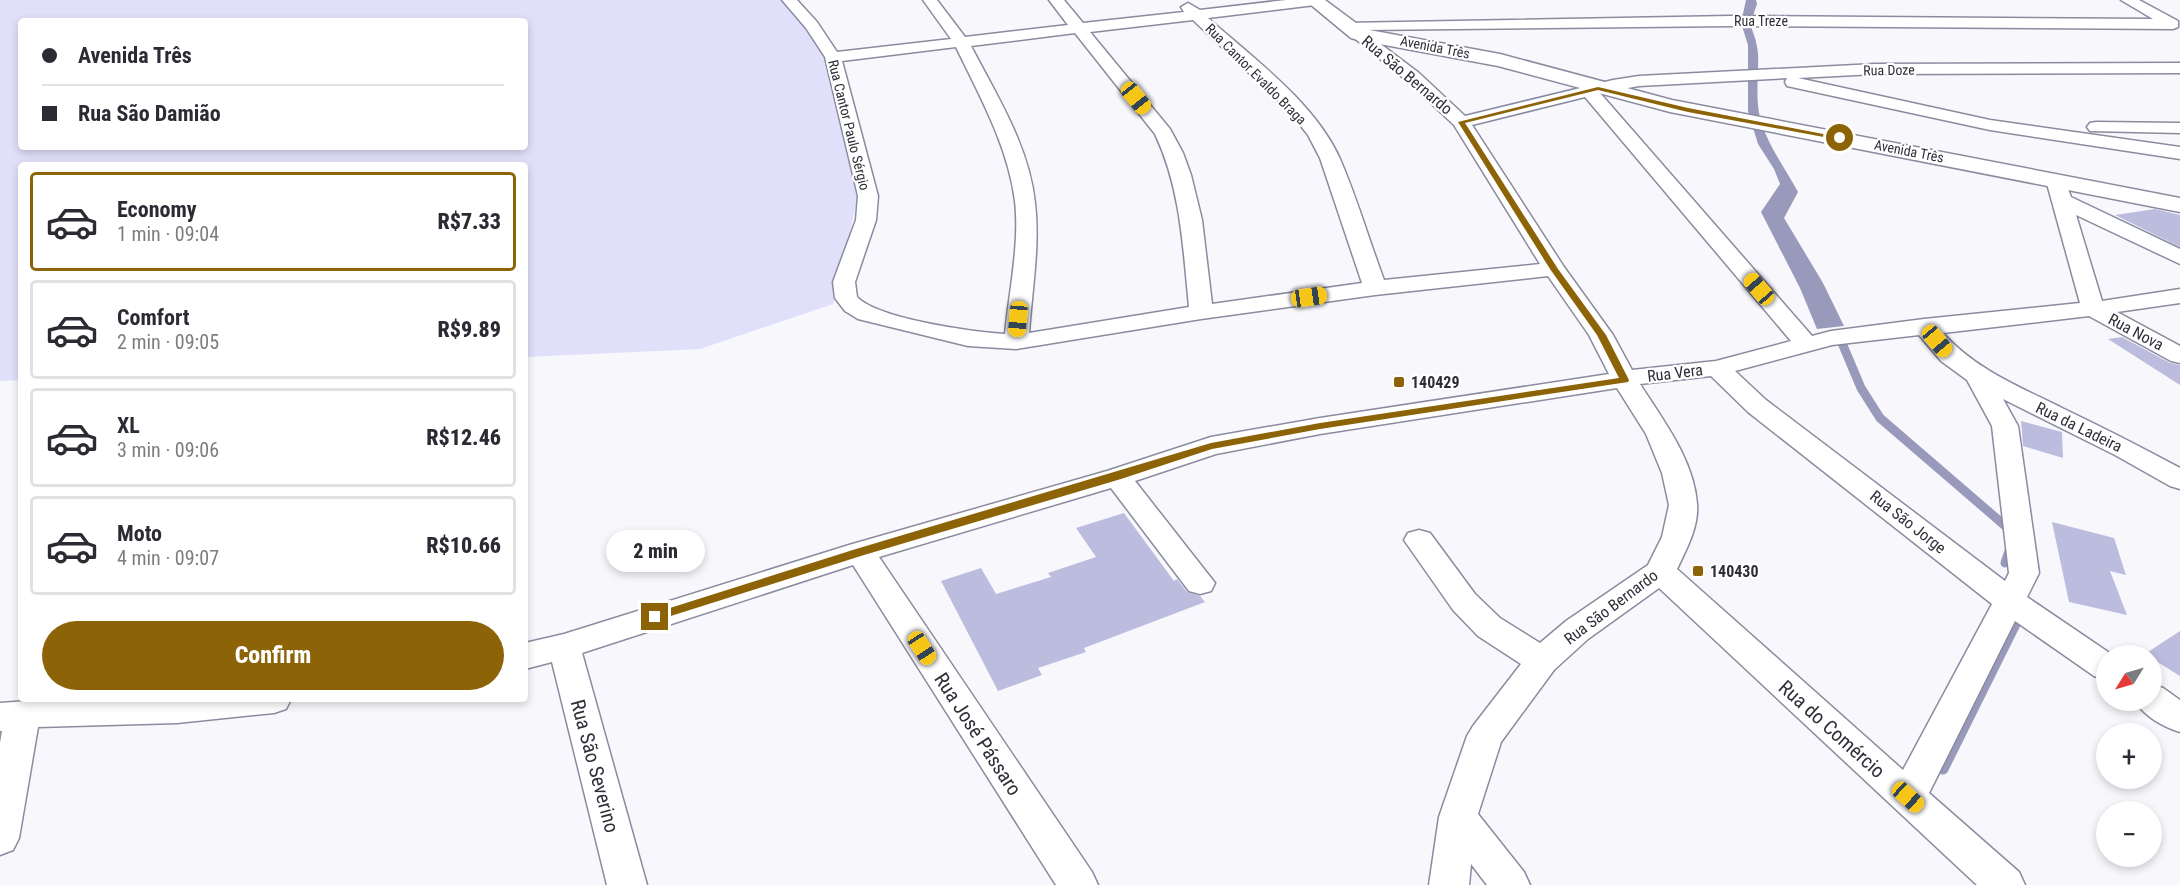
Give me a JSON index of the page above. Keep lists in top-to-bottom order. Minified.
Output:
{"streets":{"street":["Rua Treze","Avenida Três","Rua Doze","Rua Cantor Evaldo Braga","Rua São Bernardo","Rua Cantor Paulo Sérgio","Rua Nova","Rua Vera","Rua da Ladeira","Rua São Jorge","Rua do Comércio","Rua José Pássaro","Rua São Severino"]},"crossings":[["Rua Treze","Avenida Três"],["Rua Treze","Rua São Bernardo"],["Avenida Três","Rua Doze"],["Avenida Três","Rua São Bernardo"],["Rua Doze","Rua São Bernardo"],["Rua Cantor Evaldo Braga","Rua Cantor Paulo Sérgio"],["Rua São Bernardo","Rua Cantor Paulo Sérgio"],["Rua São Bernardo","Rua Vera"],["Rua São Bernardo","Rua do Comércio"],["Rua Nova","Rua Vera"],["Rua Vera","Rua São Jorge"],["Rua Vera","Rua José Pássaro"],["Rua Vera","Rua São Severino"]],"places":{"transit":["140429","140430"]},"north":"bottom left","page":{"banner":["Avenida Três","Rua São Damião"],"list":[{"name":"Economy","note":"1 min · 09:04","value":"R$7.33"},{"name":"Comfort","note":"2 min · 09:05","value":"R$9.89"},{"name":"XL","note":"3 min · 09:06","value":"R$12.46"},{"name":"Moto","note":"4 min · 09:07","value":"R$10.66"}],"bubble":"2 min","buttons":"Confirm","map_buttons":["+","−"]}}
